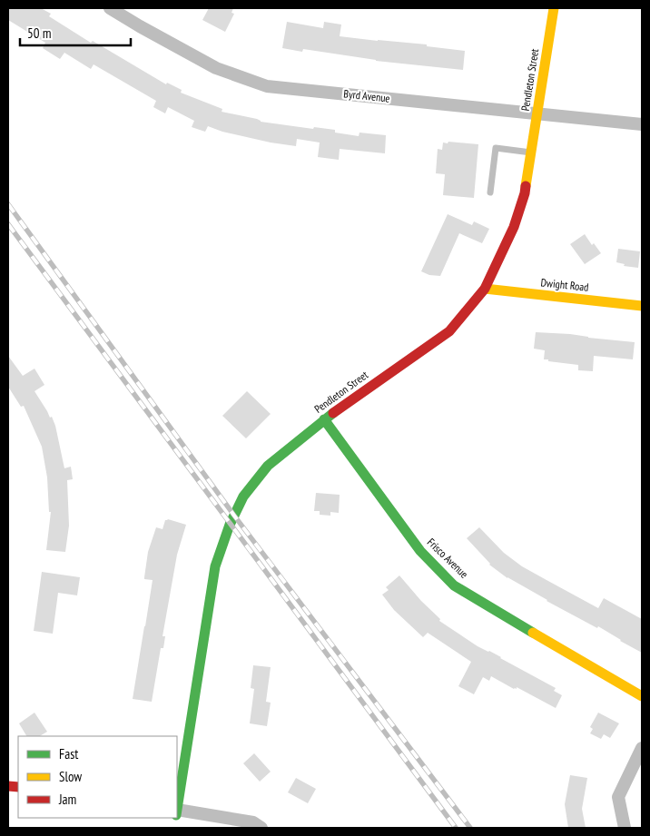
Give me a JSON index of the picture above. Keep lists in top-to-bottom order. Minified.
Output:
{"streets":{"main road":["Pendleton Street","Dwight Road","Frisco Avenue"],"street":["Byrd Avenue"]},"crossings":[["Pendleton Street","Byrd Avenue"],["Pendleton Street","Dwight Road"],["Pendleton Street","Frisco Avenue"]],"legend":["Fast","Slow","Jam"],"scale_bar":"50 m"}
